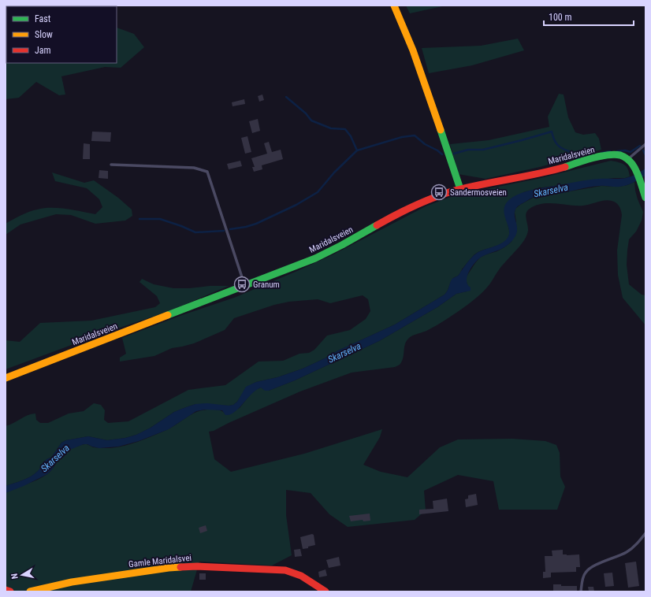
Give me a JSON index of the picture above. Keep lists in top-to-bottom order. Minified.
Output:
{"streets":{"street":["Maridalsveien","Gamle Maridalsvei"]},"water":["Skarselva"],"places":{"bus stop":["Sandermosveien","Granum"]},"legend":["Fast","Slow","Jam"],"scale_bar":"100 m","north":"left"}
